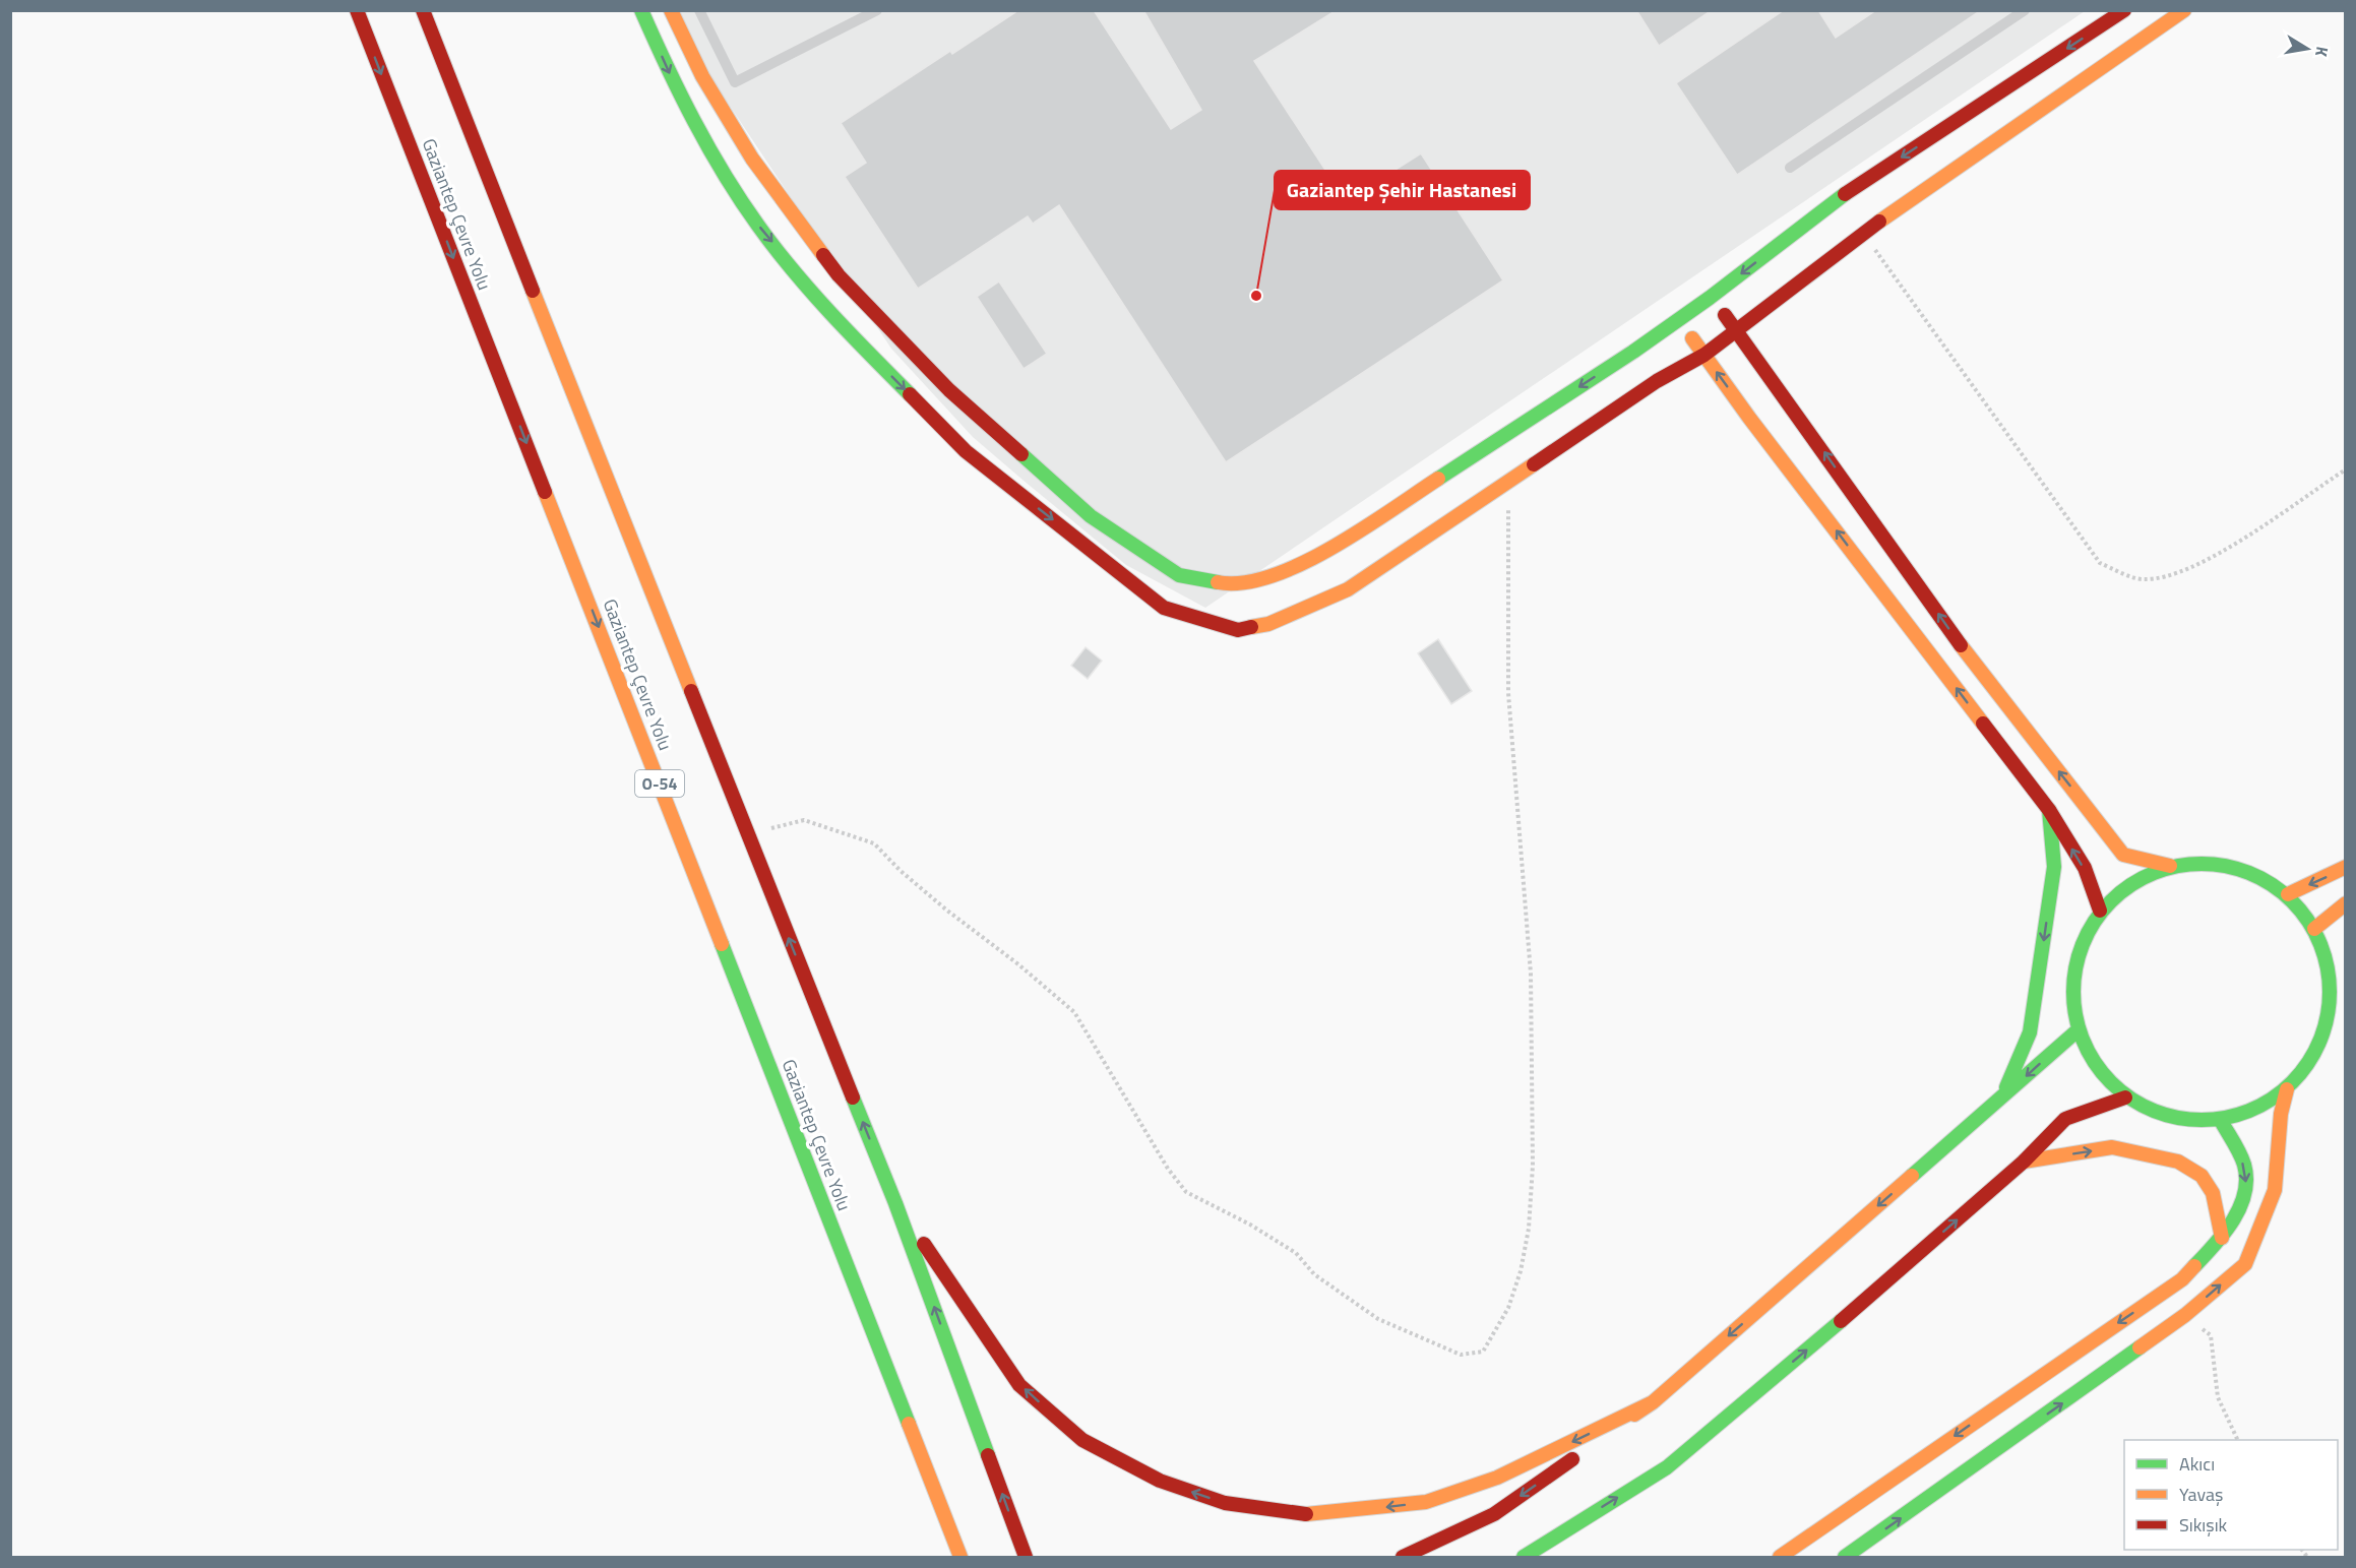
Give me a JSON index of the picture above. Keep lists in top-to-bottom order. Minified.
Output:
{"streets":{"main road":["Gaziantep Çevre Yolu","O-54"]},"places":["Gaziantep Şehir Hastanesi"],"legend":["Akıcı","Yavaş","Sıkışık"],"north":"right"}
